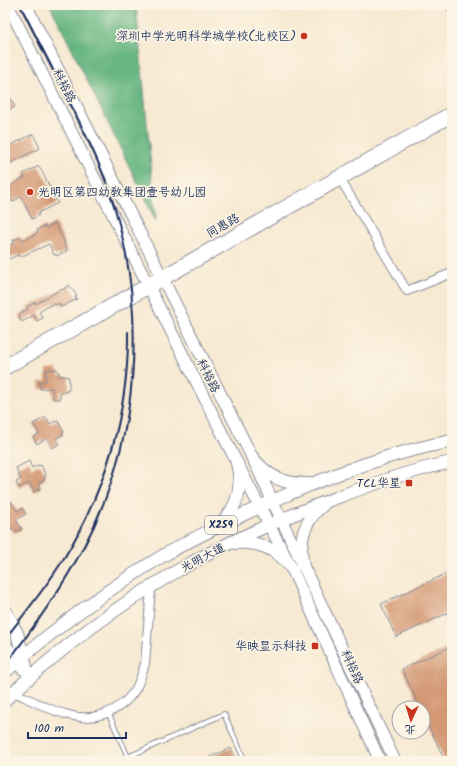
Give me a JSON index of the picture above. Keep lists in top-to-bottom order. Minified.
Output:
{"streets":{"main road":["科裕路","X259","光明大道"],"street":["同惠路"]},"crossings":[["科裕路","同惠路"],["科裕路","光明大道"]],"places":{"other":["深圳中学光明科学城学校(北校区)","光明区第四幼教集团壹号幼儿园"],"transit":["TCL华星","华映显示科技"]},"scale_bar":"100 m","north":"bottom"}
